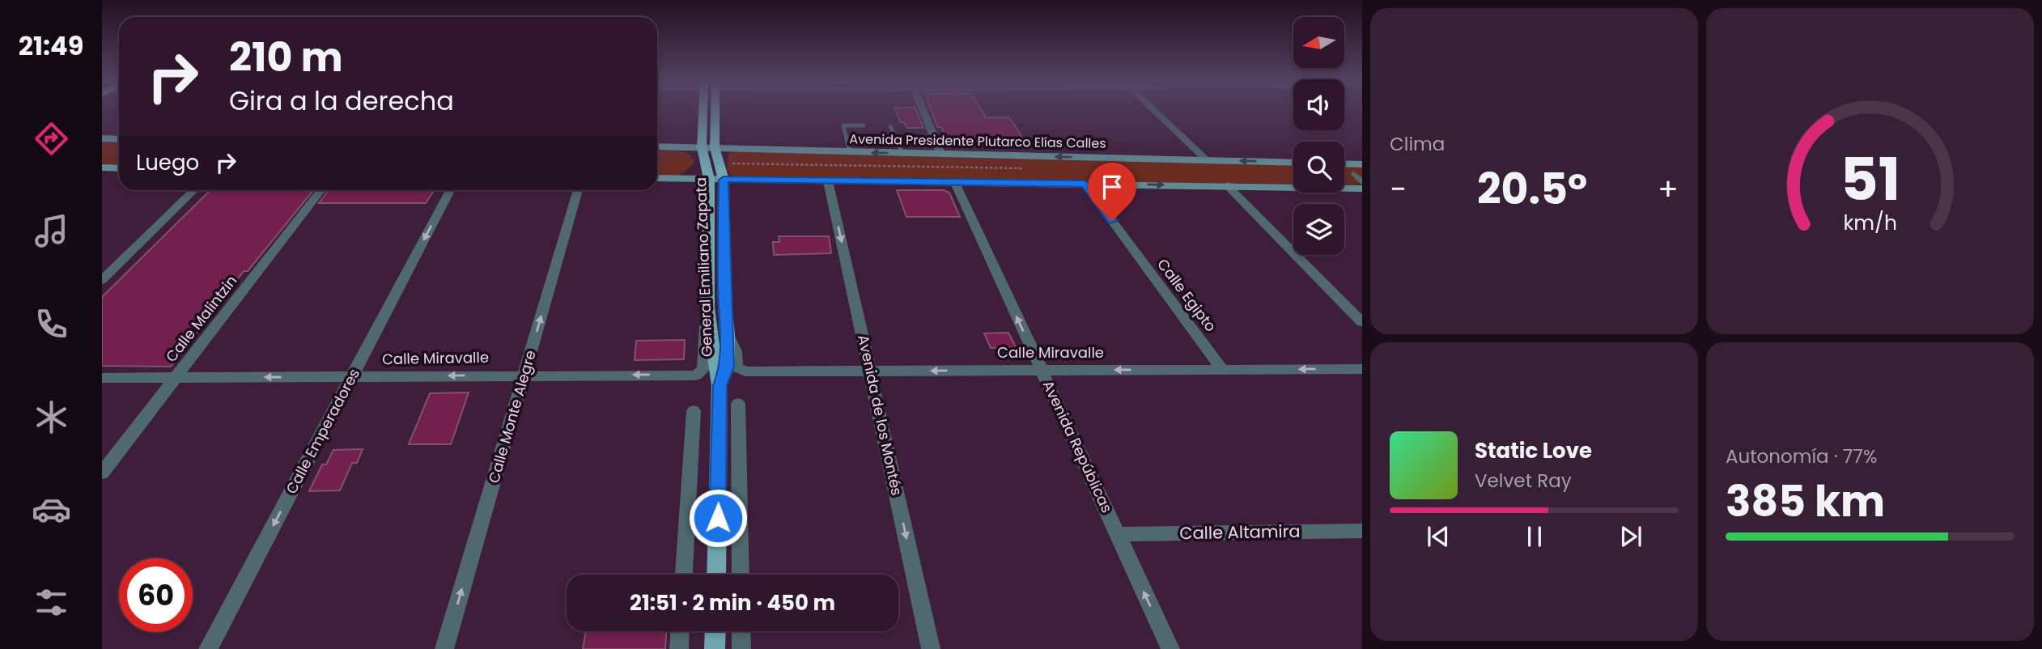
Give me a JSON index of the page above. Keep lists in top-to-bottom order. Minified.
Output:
{"streets":{"main road":["Avenida Presidente Plutarco Elías Calles","General Emiliano Zapata"],"street":["Calle Egipto","Calle Malintzin","Calle Miravalle","Avenida de los Montés","Calle Monte Alegre","Calle Emperadores","Avenida Repúblicas","Calle Altamira"]},"crossings":[["Avenida Presidente Plutarco Elías Calles","General Emiliano Zapata"],["General Emiliano Zapata","Calle Miravalle"],["Calle Egipto","Calle Miravalle"],["Calle Malintzin","Calle Miravalle"],["Calle Miravalle","Avenida de los Montés"],["Calle Miravalle","Calle Monte Alegre"],["Calle Miravalle","Calle Emperadores"],["Calle Miravalle","Avenida Repúblicas"],["Avenida Repúblicas","Calle Altamira"]],"one_way":["Calle Miravalle","Avenida de los Montés","Calle Monte Alegre","Calle Emperadores","Avenida Repúblicas"],"north":"left","page":{"tabs":"21:49","tile":["Clima",["Autonomía · 77%","385 km"]],"turn":["210 m","Gira a la derecha"],"then":"Luego","heat":["−","20.5°","+"],"song":["Static Love","Velvet Ray"],"limit":"60","trip":"21:51 · 2 min · 450 m","gauge":["51","km/h"]}}
